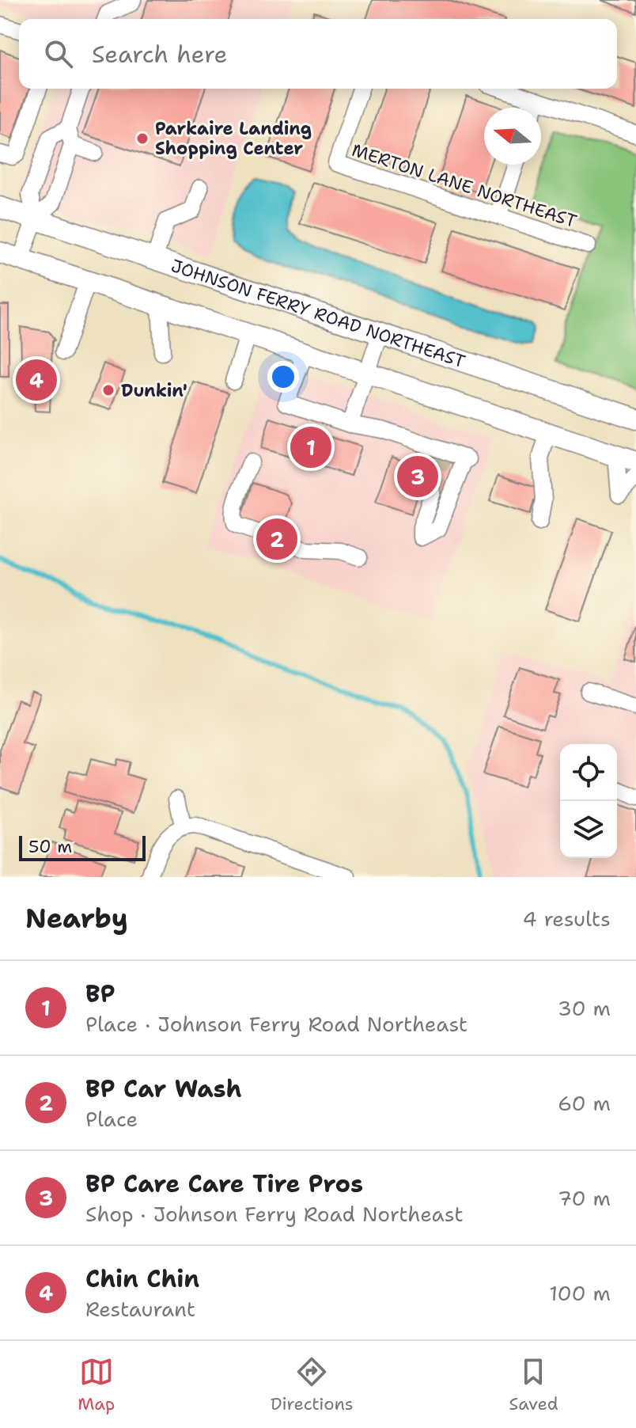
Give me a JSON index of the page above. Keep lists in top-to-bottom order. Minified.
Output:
{"streets":{"main road":["JOHNSON FERRY ROAD NORTHEAST"],"street":["MERTON LANE NORTHEAST"]},"places":["Parkaire Landing Shopping Center","Dunkin'"],"scale_bar":"50 m","north":"left","page":{"search":"Search here","pins":["4","1","3","2"],"scale":"50 m","heading":["Nearby","4 results"],"list":[{"mark":"1","name":"BP","note":"Place · Johnson Ferry Road Northeast","value":"30 m"},{"mark":"2","name":"BP Car Wash","note":"Place","value":"60 m"},{"mark":"3","name":"BP Care Care Tire Pros","note":"Shop · Johnson Ferry Road Northeast","value":"70 m"},{"mark":"4","name":"Chin Chin","note":"Restaurant","value":"100 m"}],"nav":["Map","Directions","Saved"]}}
